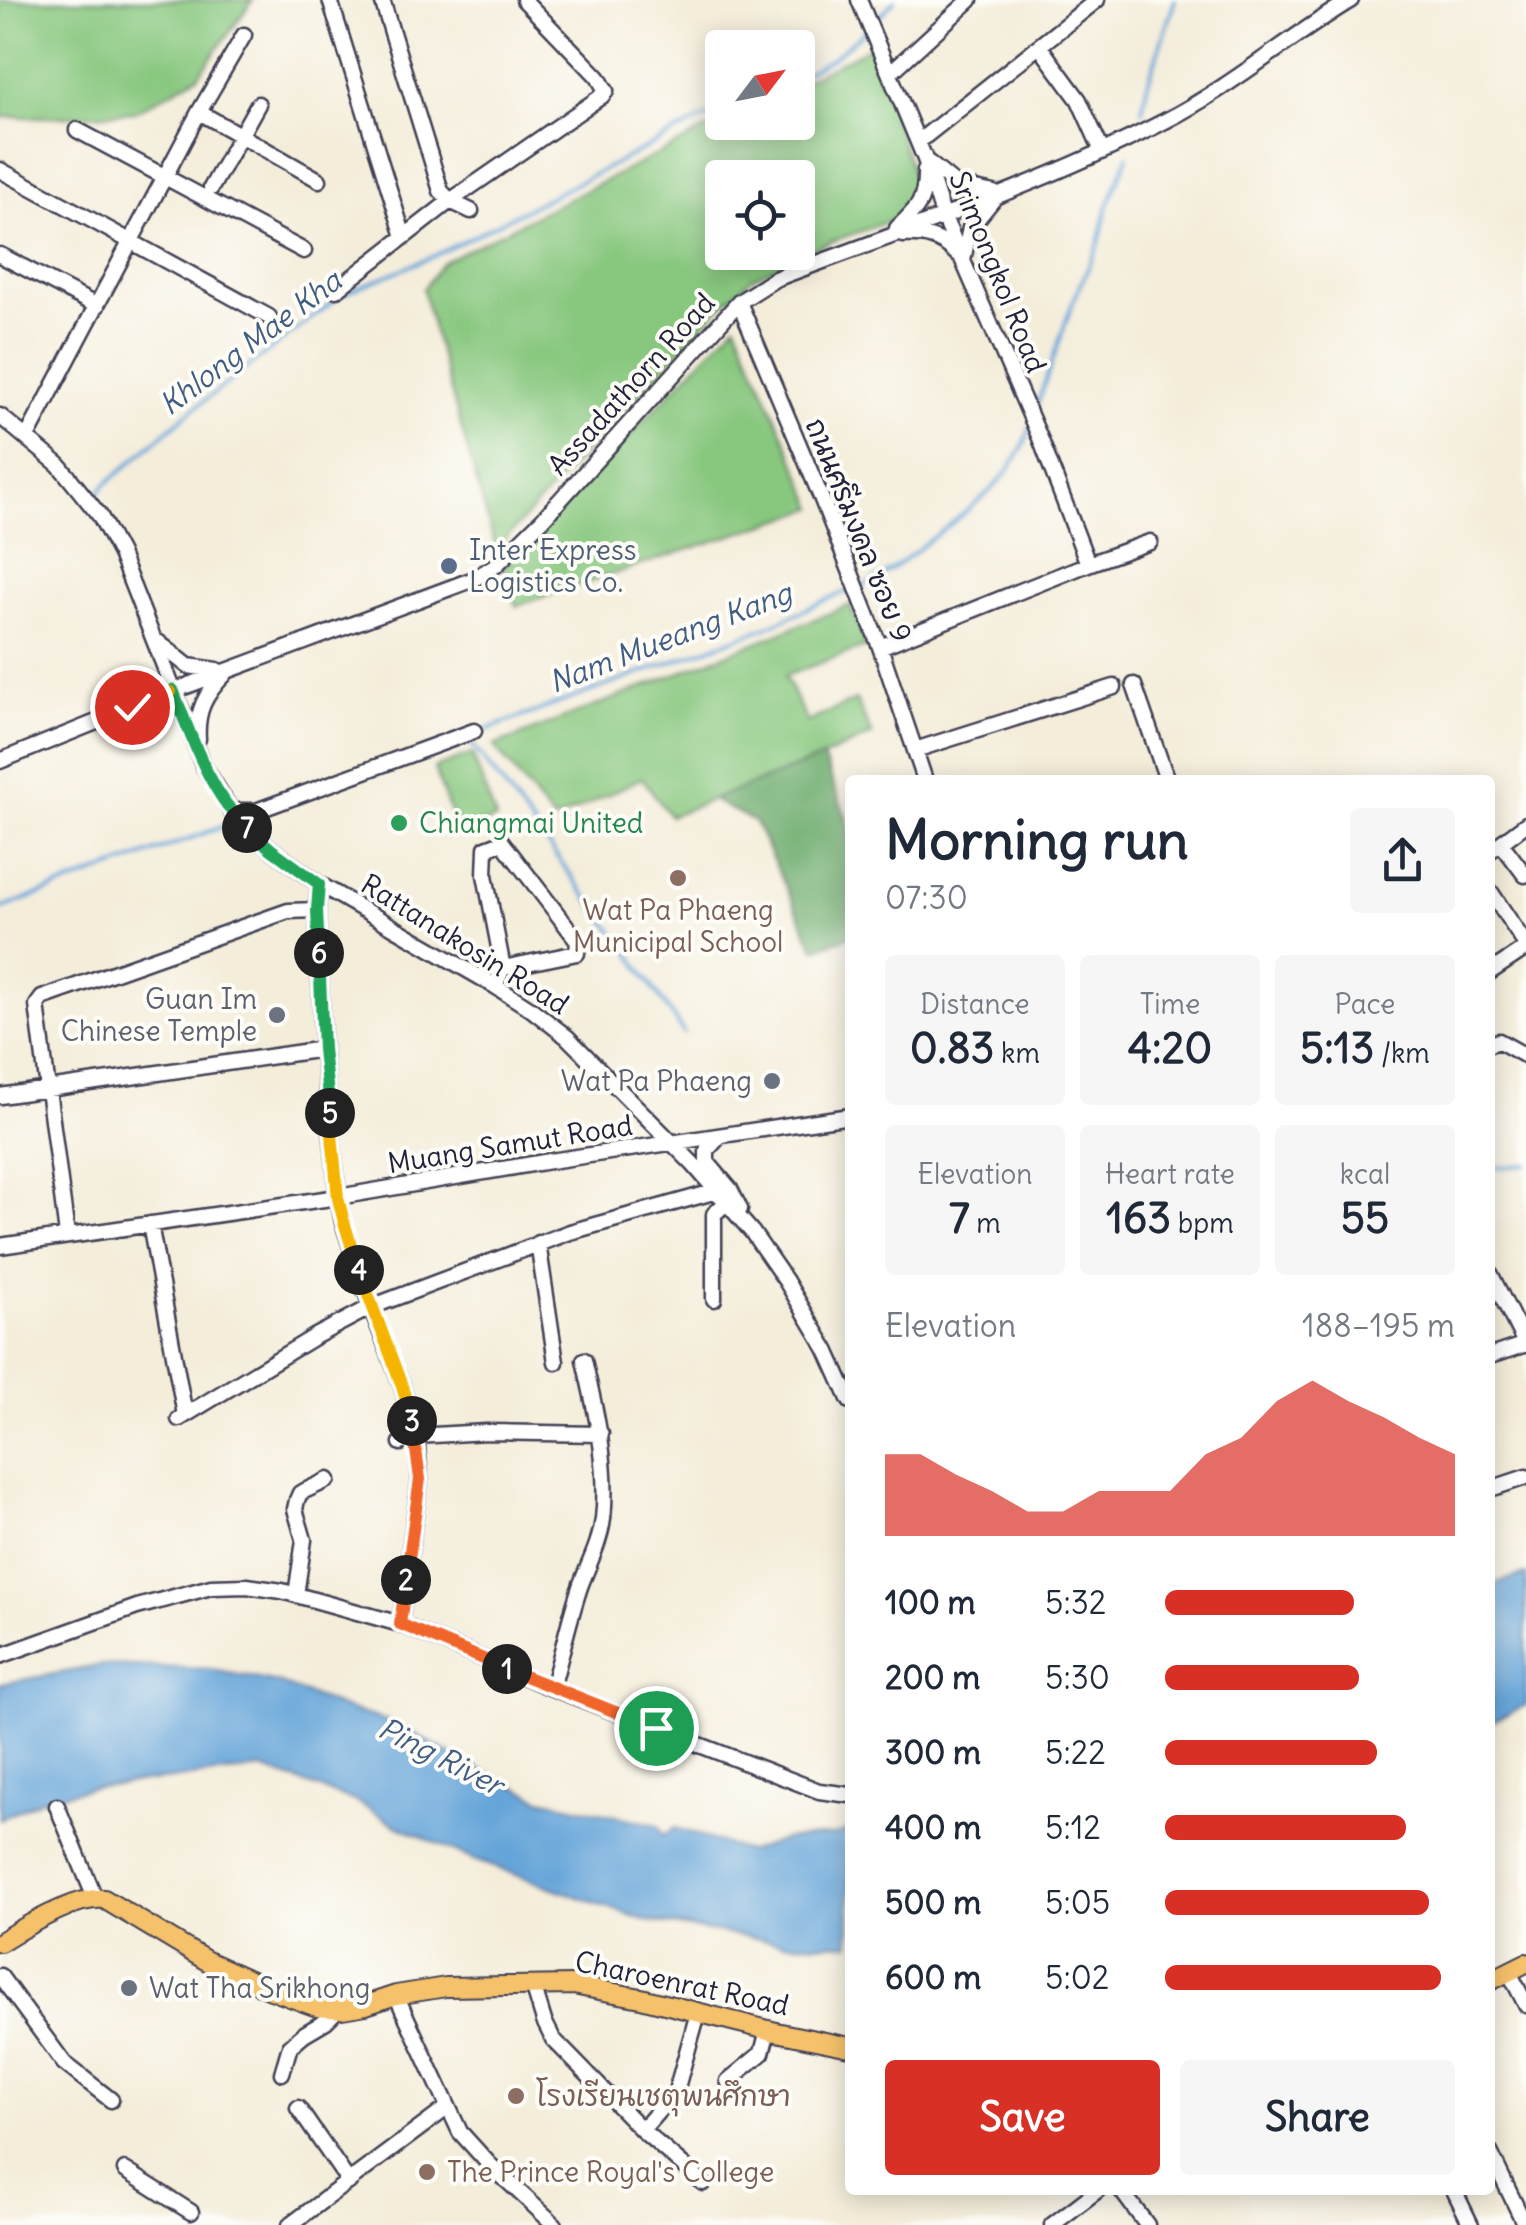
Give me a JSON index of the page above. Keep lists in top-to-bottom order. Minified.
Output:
{"streets":{"main road":["Charoenrat Road"],"street":["Srimongkol Road","Assadathorn Road","ถนนศรีมงคล ซอย 9","Rattanakosin Road","Muang Samut Road"]},"crossings":[["Srimongkol Road","Assadathorn Road"],["Assadathorn Road","ถนนศรีมงคล ซอย 9"],["Assadathorn Road","Rattanakosin Road"],["Rattanakosin Road","Muang Samut Road"]],"water":["Khlong Mae Kha","Nam Mueang Kang","Ping River"],"places":["Inter Express Logistics Co.","Chiangmai United","Wat Pa Phaeng Municipal School","Guan Im Chinese Temple","Wat Pa Phaeng","Wat Tha Srikhong","โรงเรียนเชตุพนศึกษา","The Prince Royal's College"],"north":"top right","page":{"heading":["Morning run","07:30"],"pins":["7","6","5","4","3","2","1"],"stats":[["Distance","0.83 km"],["Time","4:20"],["Pace","5:13 /km"],["Elevation","7 m"],["Heart rate","163 bpm"],["kcal","55"]],"chart":["Elevation","188–195 m"],"list":[{"name":"100 m","note":"5:32"},{"name":"200 m","note":"5:30"},{"name":"300 m","note":"5:22"},{"name":"400 m","note":"5:12"},{"name":"500 m","note":"5:05"},{"name":"600 m","note":"5:02"}],"buttons":["Save","Share"]}}
